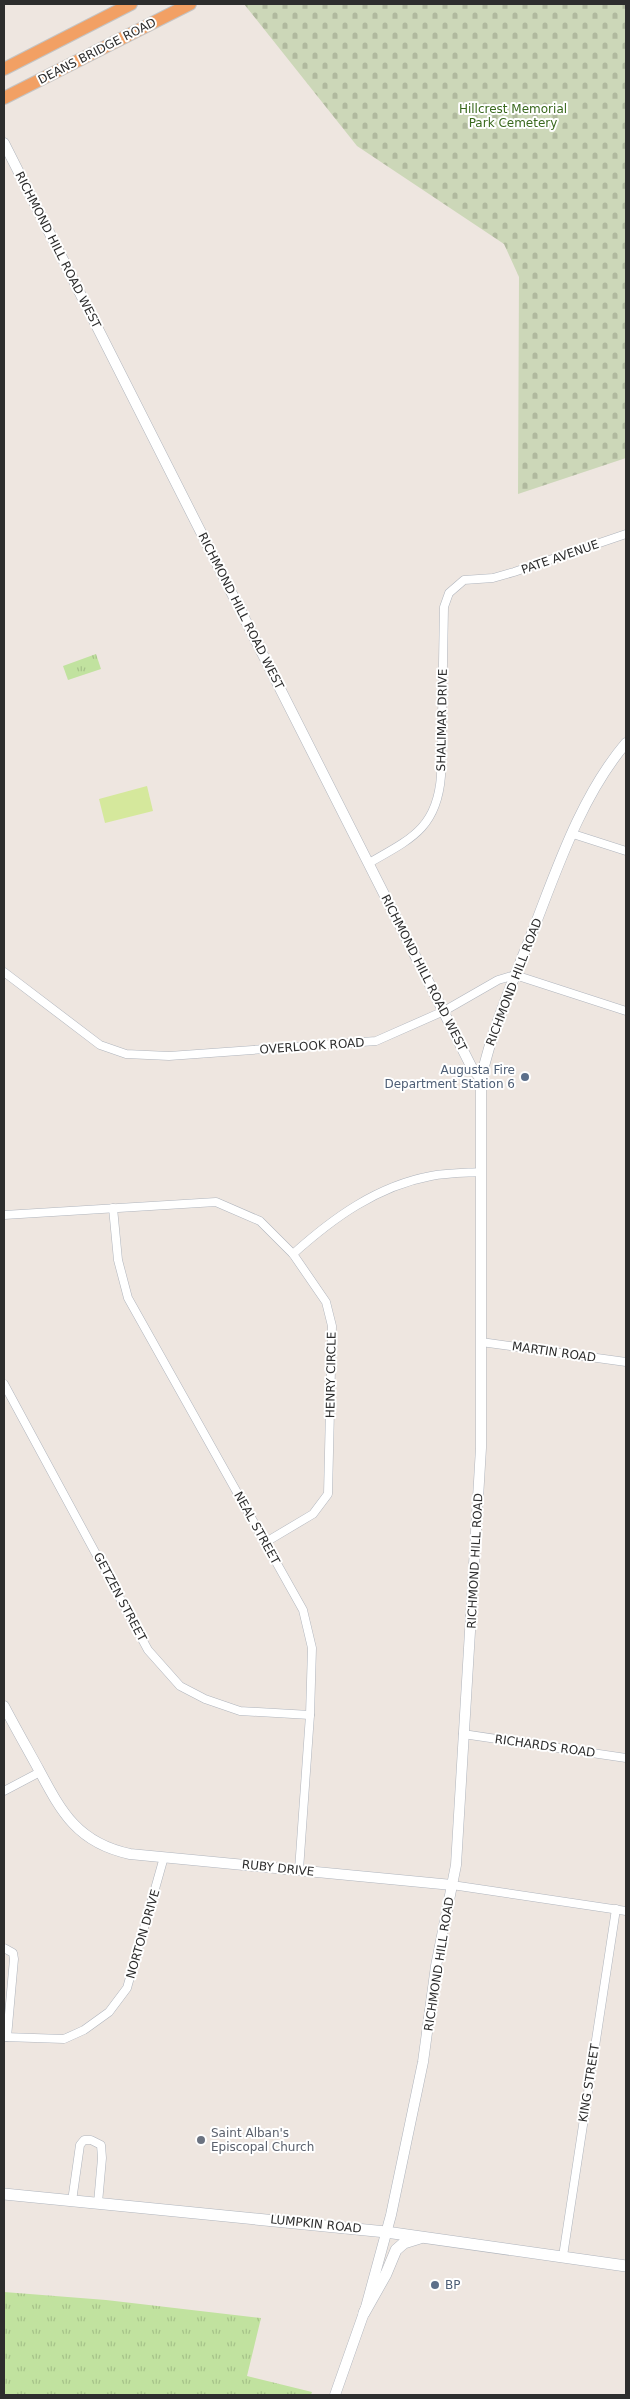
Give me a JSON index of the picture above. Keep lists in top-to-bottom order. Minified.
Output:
{"streets":{"highway":["DEANS BRIDGE ROAD"],"main road":["LUMPKIN ROAD"],"street":["RICHMOND HILL ROAD WEST","PATE AVENUE","SHALIMAR DRIVE","RICHMOND HILL ROAD","OVERLOOK ROAD","MARTIN ROAD","HENRY CIRCLE","NEAL STREET","GETZEN STREET","RICHARDS ROAD","RUBY DRIVE","NORTON DRIVE","KING STREET"]},"crossings":[["RICHMOND HILL ROAD WEST","SHALIMAR DRIVE"],["RICHMOND HILL ROAD WEST","RICHMOND HILL ROAD"],["RICHMOND HILL ROAD WEST","OVERLOOK ROAD"],["PATE AVENUE","SHALIMAR DRIVE"],["RICHMOND HILL ROAD","OVERLOOK ROAD"],["RICHMOND HILL ROAD","MARTIN ROAD"],["RICHMOND HILL ROAD","RICHARDS ROAD"],["RICHMOND HILL ROAD","RUBY DRIVE"],["RICHMOND HILL ROAD","LUMPKIN ROAD"],["HENRY CIRCLE","NEAL STREET"],["NEAL STREET","GETZEN STREET"],["NEAL STREET","RUBY DRIVE"],["RUBY DRIVE","NORTON DRIVE"],["RUBY DRIVE","KING STREET"],["KING STREET","LUMPKIN ROAD"]],"parks":["Hillcrest Memorial Park Cemetery"],"places":["Augusta Fire Department Station 6","Saint Alban's Episcopal Church","BP"]}
